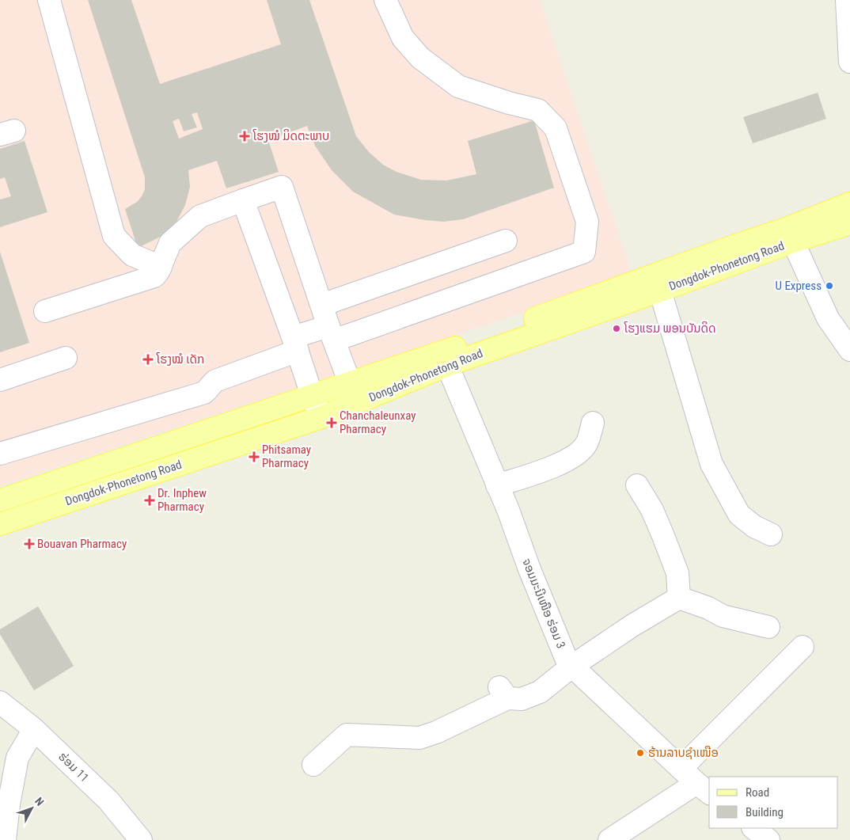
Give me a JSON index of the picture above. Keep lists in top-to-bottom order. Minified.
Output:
{"streets":{"main road":["Dongdok-Phonetong Road"],"street":["ຈອມມະນີເໜືອ ຮ່ອມ 3","ຮ່ອມ 11"]},"crossings":[["Dongdok-Phonetong Road","ຈອມມະນີເໜືອ ຮ່ອມ 3"]],"places":{"health":["ໂຮງໝໍ ມິດຕະພາບ","ໂຮງໝໍ ເດັກ","Chanchaleunxay Pharmacy","Phitsamay Pharmacy","Dr. Inphew Pharmacy","Bouavan Pharmacy"],"other":["U Express","ໂຮງແຮມ ພອນບັນດິດ","ຮ້ານລາບຊຳເໜືອ"]},"legend":["Road","Building"],"north":"top right"}
